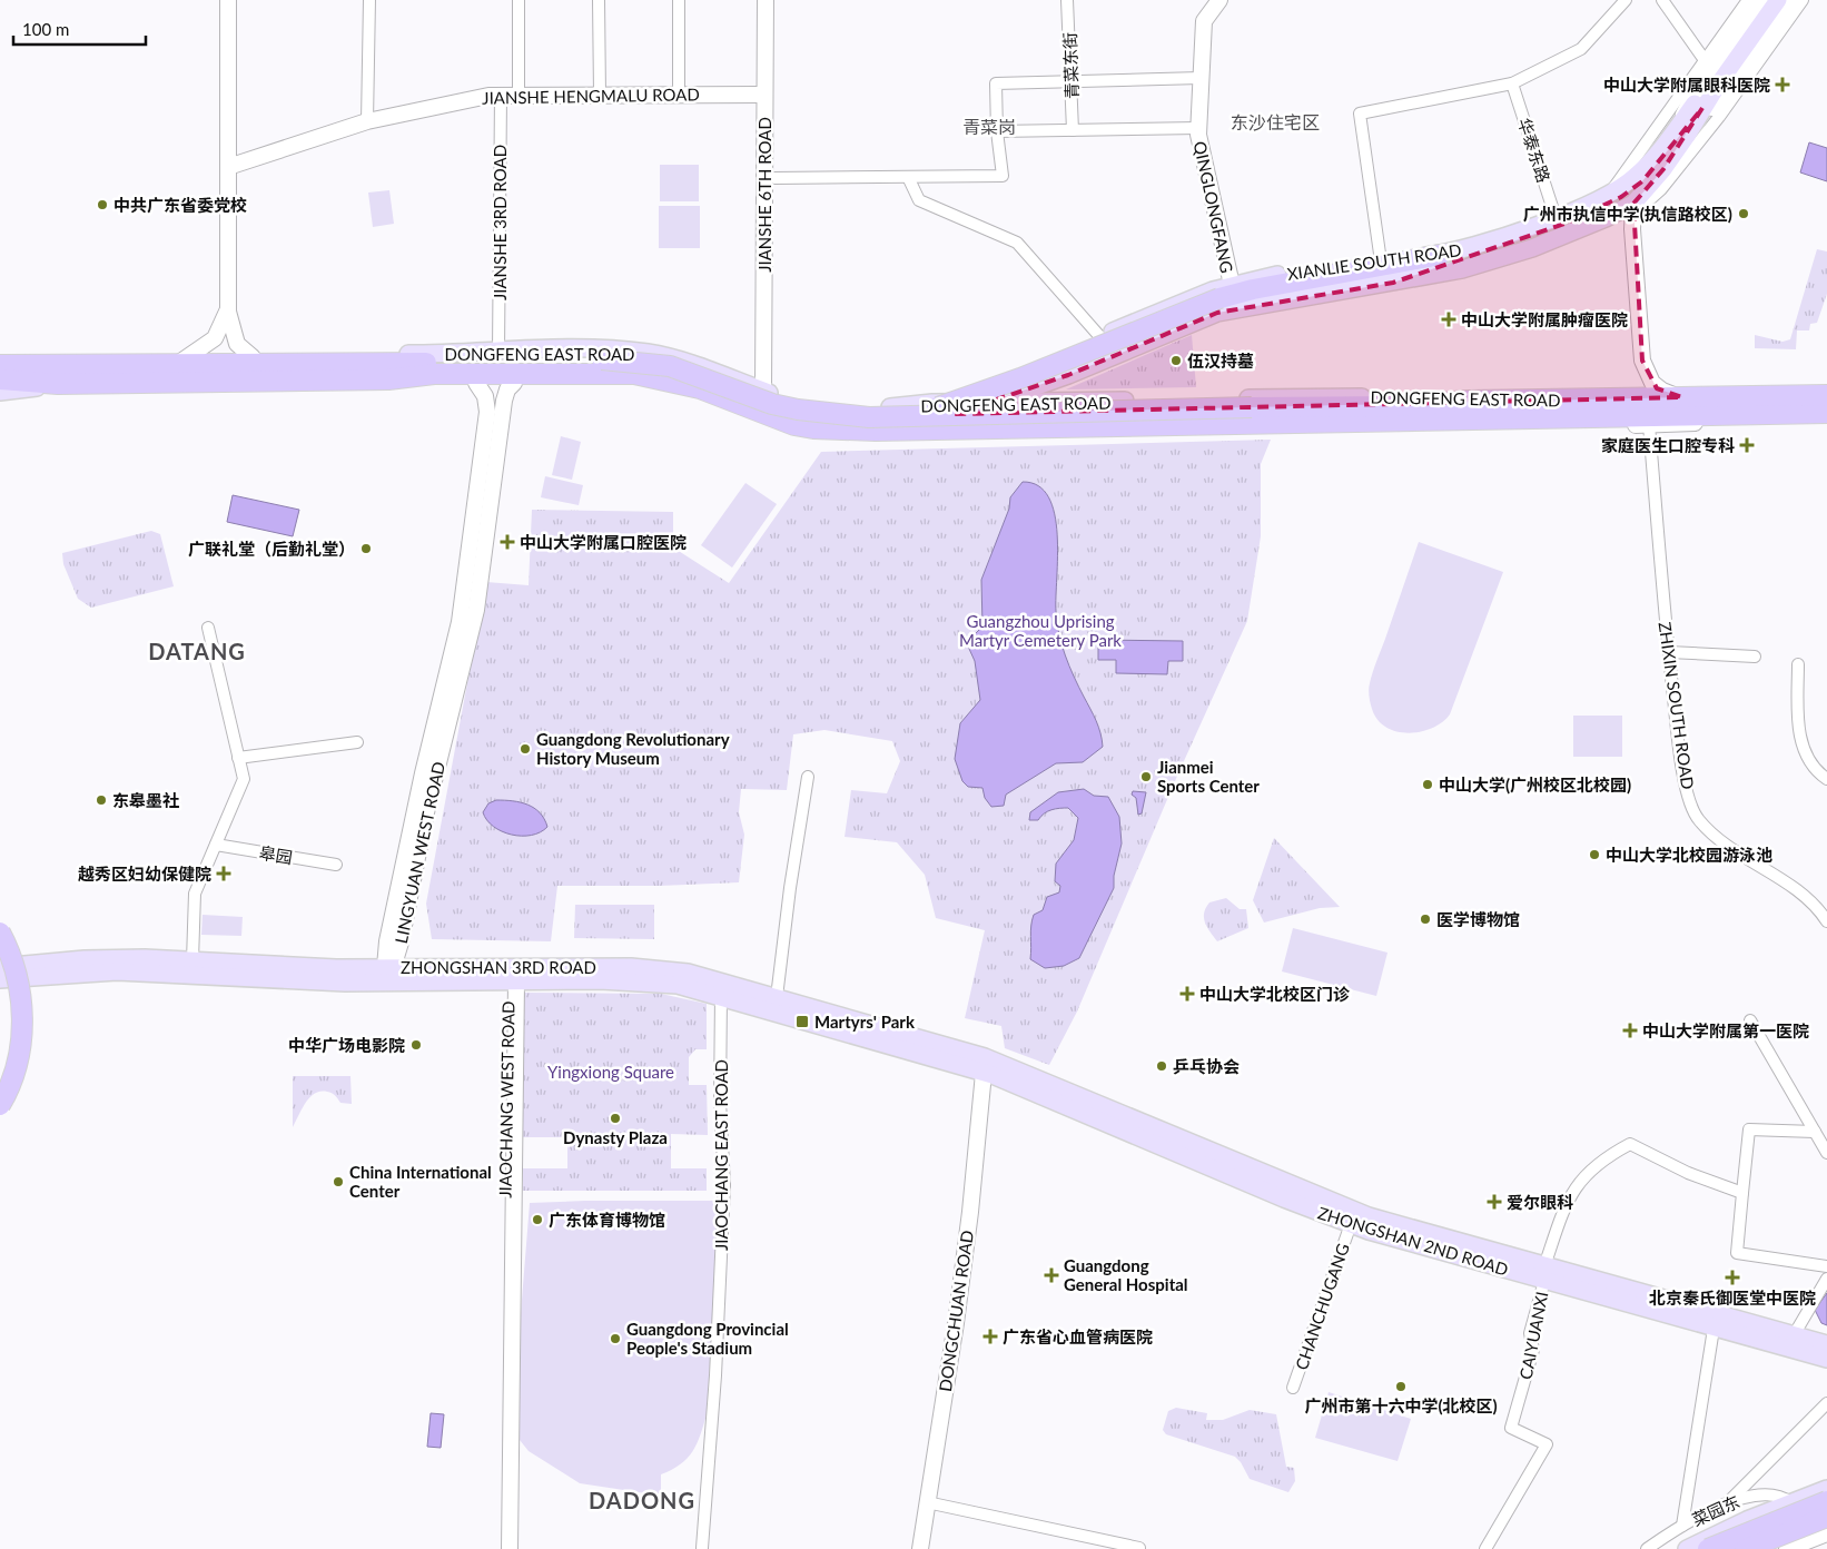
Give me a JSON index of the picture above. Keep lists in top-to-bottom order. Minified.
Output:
{"streets":{"highway":["DONGFENG EAST ROAD"],"main road":["XIANLIE SOUTH ROAD","ZHONGSHAN 3RD ROAD","ZHONGSHAN 2ND ROAD"],"street":["青菜东街","JIANSHE HENGMALU ROAD","华泰东路","JIANSHE 6TH ROAD","QINGLONGFANG","JIANSHE 3RD ROAD","ZHIXIN SOUTH ROAD","LINGYUAN WEST ROAD","皋园","JIAOCHANG WEST ROAD","JIAOCHANG EAST ROAD","CHANCHUGANG","DONGCHUAN ROAD","CAIYUANXI","菜园东"]},"crossings":[["JIANSHE HENGMALU ROAD","JIANSHE 6TH ROAD"],["JIANSHE HENGMALU ROAD","JIANSHE 3RD ROAD"],["华泰东路","XIANLIE SOUTH ROAD"],["JIANSHE 6TH ROAD","DONGFENG EAST ROAD"],["QINGLONGFANG","XIANLIE SOUTH ROAD"],["JIANSHE 3RD ROAD","DONGFENG EAST ROAD"],["XIANLIE SOUTH ROAD","DONGFENG EAST ROAD"],["DONGFENG EAST ROAD","LINGYUAN WEST ROAD"],["LINGYUAN WEST ROAD","ZHONGSHAN 3RD ROAD"],["ZHONGSHAN 3RD ROAD","JIAOCHANG WEST ROAD"],["ZHONGSHAN 3RD ROAD","JIAOCHANG EAST ROAD"],["ZHONGSHAN 3RD ROAD","ZHONGSHAN 2ND ROAD"],["ZHONGSHAN 3RD ROAD","DONGCHUAN ROAD"],["ZHONGSHAN 2ND ROAD","CHANCHUGANG"],["ZHONGSHAN 2ND ROAD","DONGCHUAN ROAD"],["ZHONGSHAN 2ND ROAD","CAIYUANXI"]],"districts":["东沙住宅区","青菜岗","DATANG","DADONG"],"parks":["Guangzhou Uprising Martyr Cemetery Park","Yingxiong Square"],"places":{"health":["中山大学附属眼科医院","中山大学附属肿瘤医院","家庭医生口腔专科","中山大学附属口腔医院","越秀区妇幼保健院","中山大学北校区门诊","中山大学附属第一医院","爱尔眼科","Guangdong General Hospital","北京秦氏御医堂中医院","广东省心血管病医院"],"other":["中共广东省委党校","广州市执信中学(执信路校区)","伍汉持墓","广联礼堂（后勤礼堂）","Guangdong Revolutionary History Museum","Jianmei Sports Center","中山大学(广州校区北校园)","东皋墨社","中山大学北校园游泳池","医学博物馆","中华广场电影院","乒乓协会","Dynasty Plaza","China International Center","广东体育博物馆","Guangdong Provincial People's Stadium","广州市第十六中学(北校区)"],"transit":["Martyrs' Park"]},"scale_bar":"100 m"}
